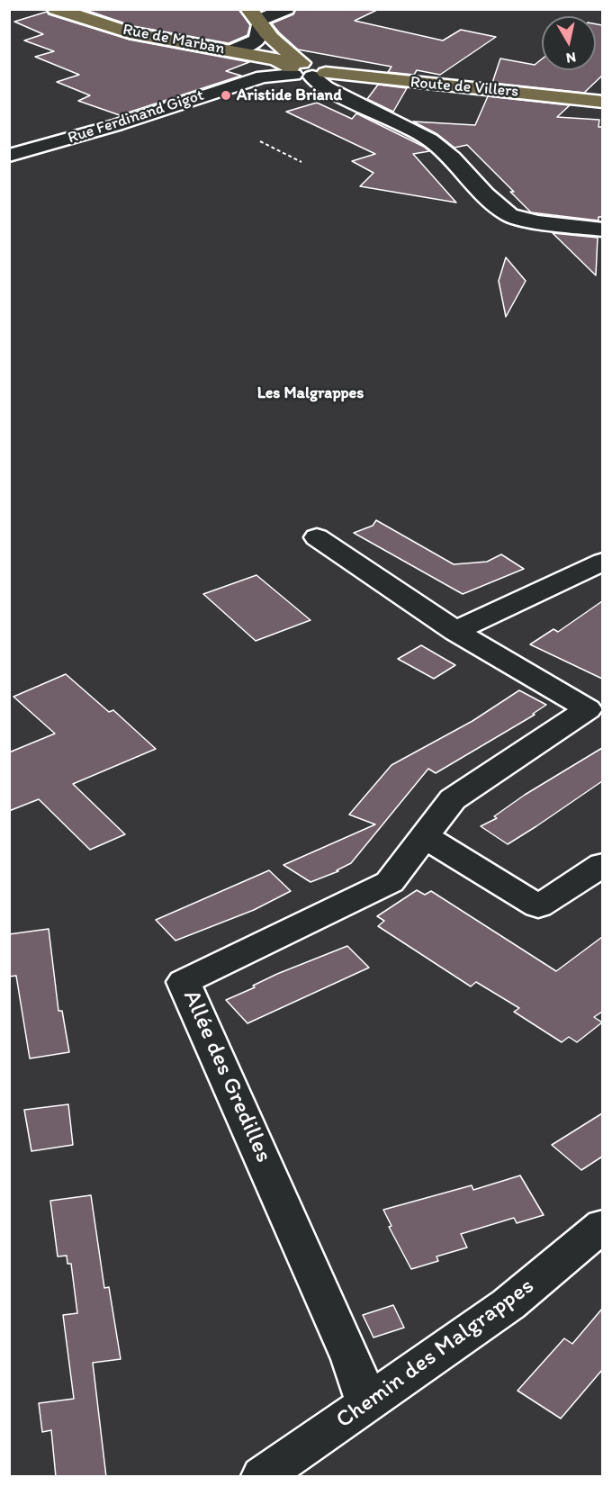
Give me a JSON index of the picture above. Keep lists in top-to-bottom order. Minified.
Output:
{"streets":{"main road":["Rue de Marban","Route de Villers"],"street":["Rue Ferdinand Gigot","Allée des Gredilles","Chemin des Malgrappes"]},"crossings":[["Rue de Marban","Route de Villers"],["Rue de Marban","Rue Ferdinand Gigot"],["Route de Villers","Rue Ferdinand Gigot"],["Allée des Gredilles","Chemin des Malgrappes"]],"districts":["Les Malgrappes"],"places":["Aristide Briand"],"north":"bottom"}
